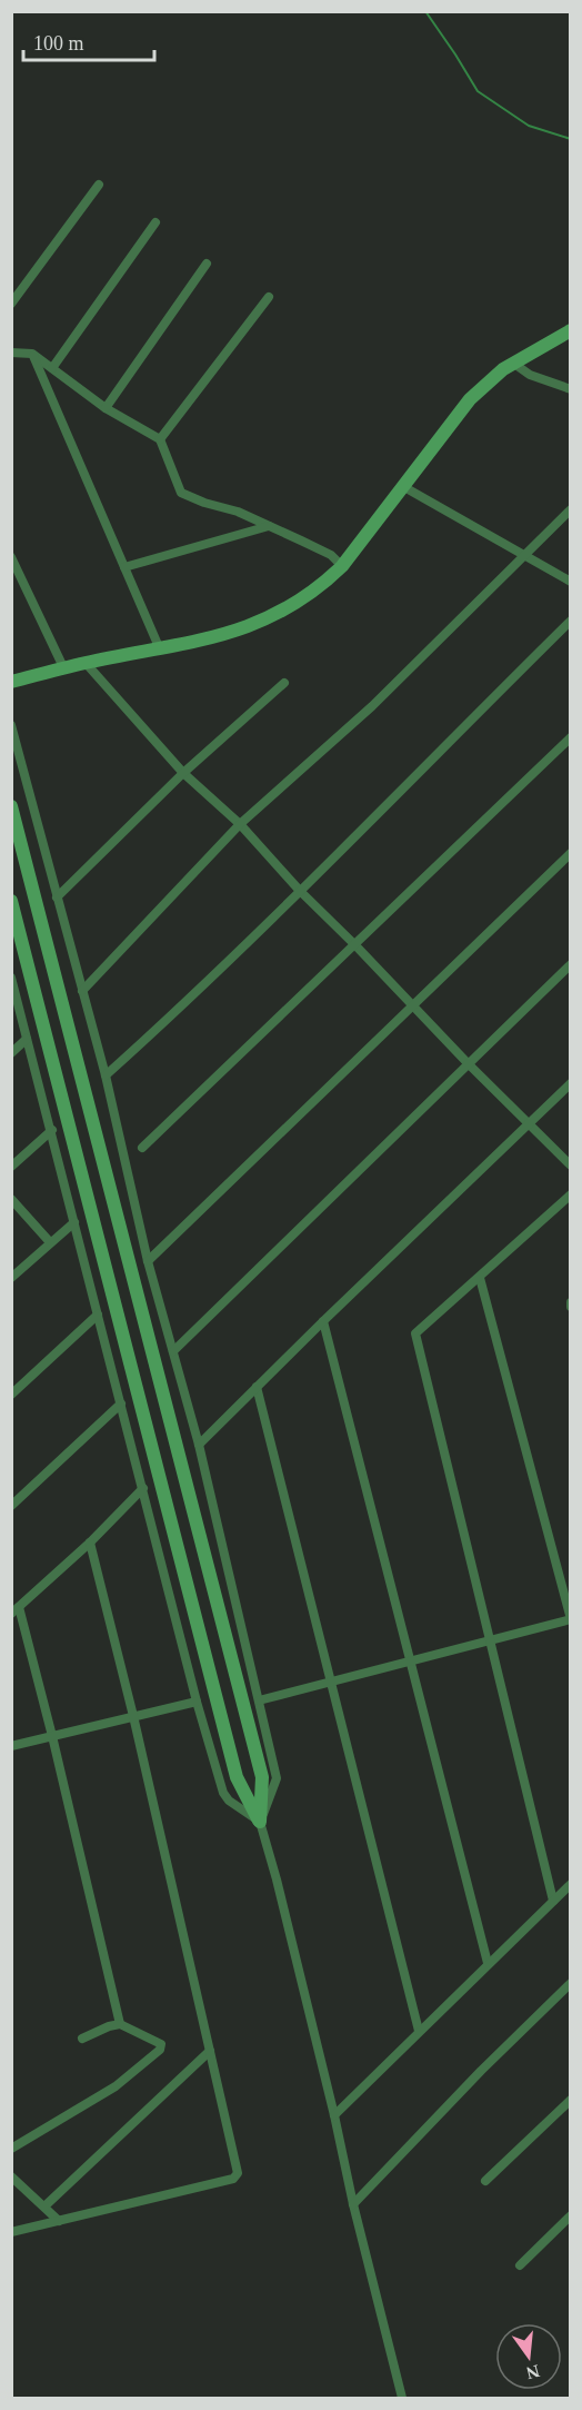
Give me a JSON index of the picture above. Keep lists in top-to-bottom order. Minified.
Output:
{"scale_bar":"100 m","north":"bottom"}
